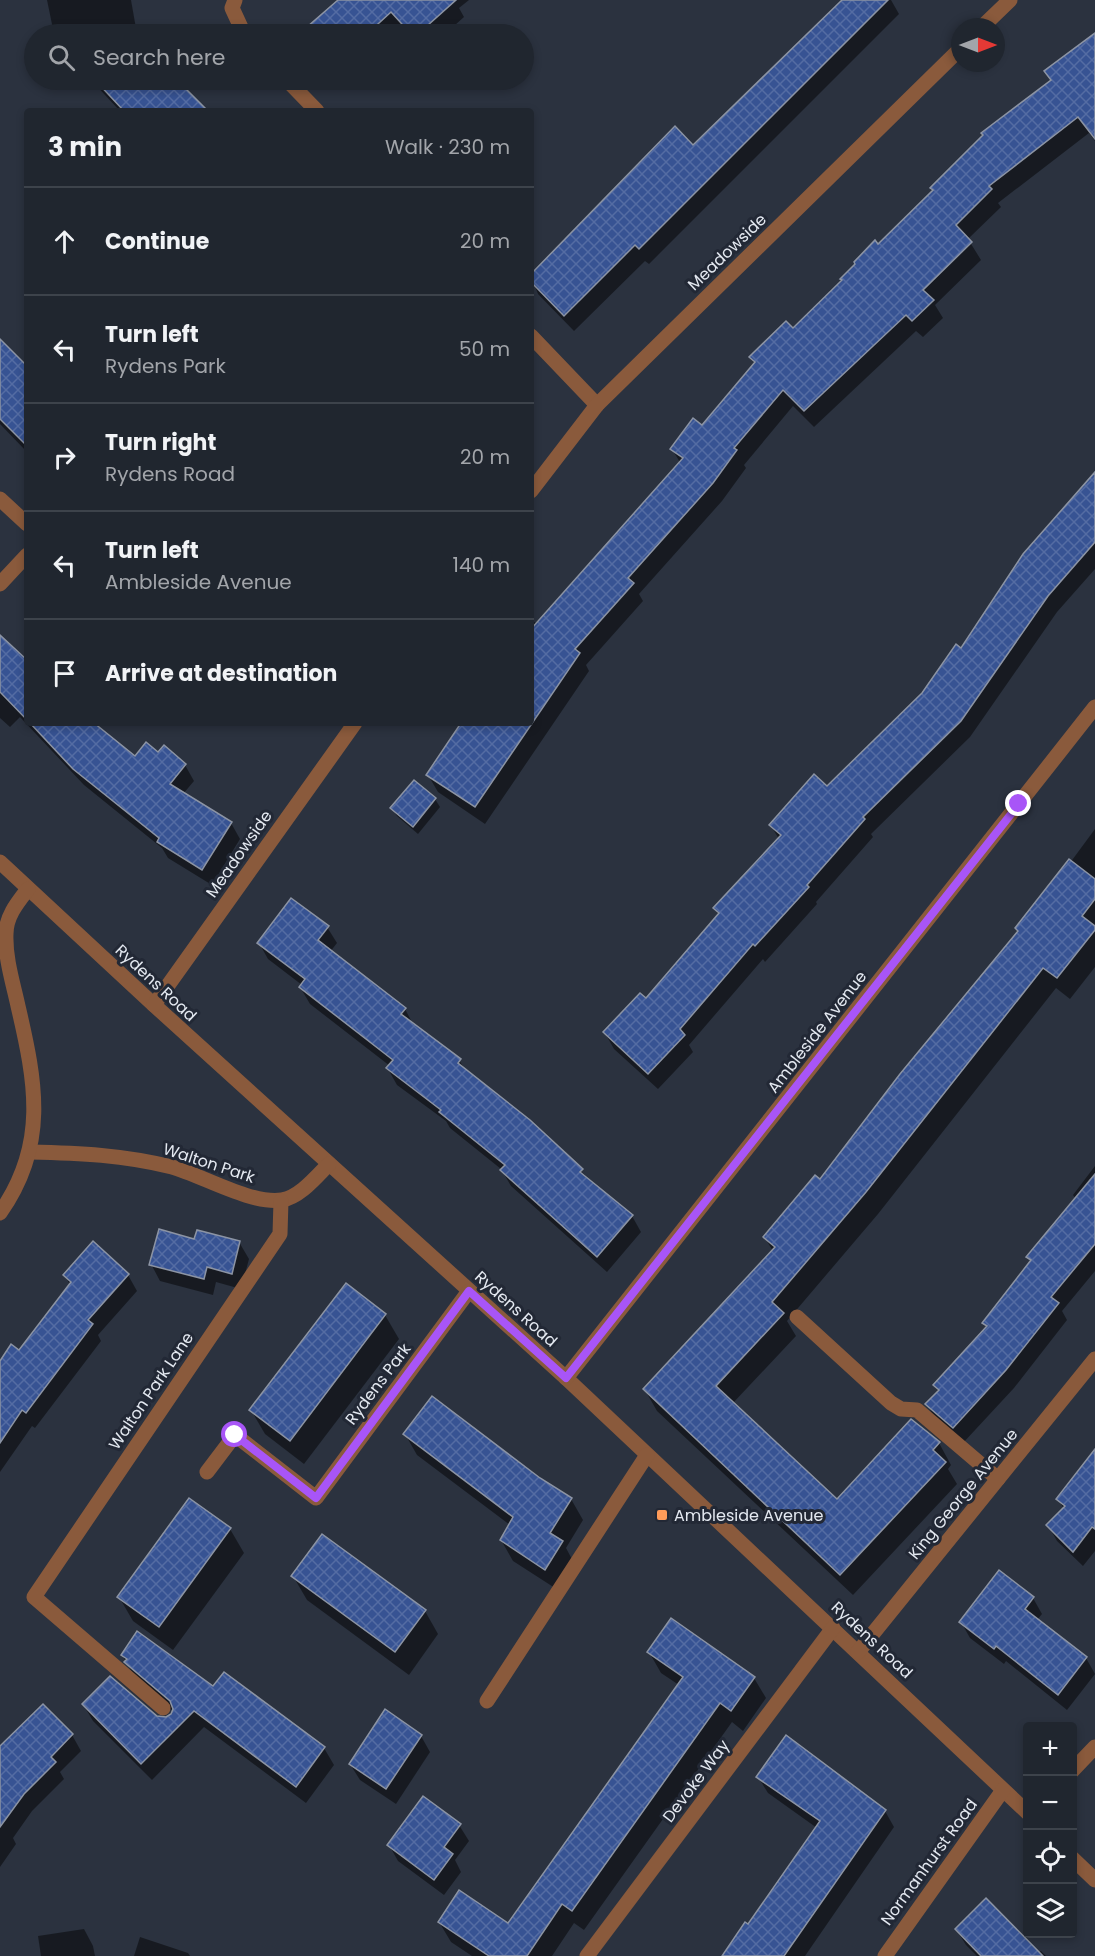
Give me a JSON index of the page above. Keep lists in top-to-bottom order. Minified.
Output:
{"streets":{"street":["Meadowside","Rydens Road","Ambleside Avenue","Walton Park","Rydens Park","Walton Park Lane","King George Avenue","Devoke Way","Normanhurst Road"]},"crossings":[["Meadowside","Rydens Road"],["Rydens Road","Ambleside Avenue"],["Rydens Road","Rydens Park"],["Rydens Road","King George Avenue"],["Rydens Road","Devoke Way"],["Rydens Road","Normanhurst Road"],["Walton Park","Walton Park Lane"]],"places":{"transit":["Ambleside Avenue"]},"north":"right","page":{"search":"Search here","heading":["3 min","Walk · 230 m"],"list":[["Continue","20 m"],["Turn left","Rydens Park","50 m"],["Turn right","Rydens Road","20 m"],["Turn left","Ambleside Avenue","140 m"],"Arrive at destination"],"map_buttons":["+","−"]}}
